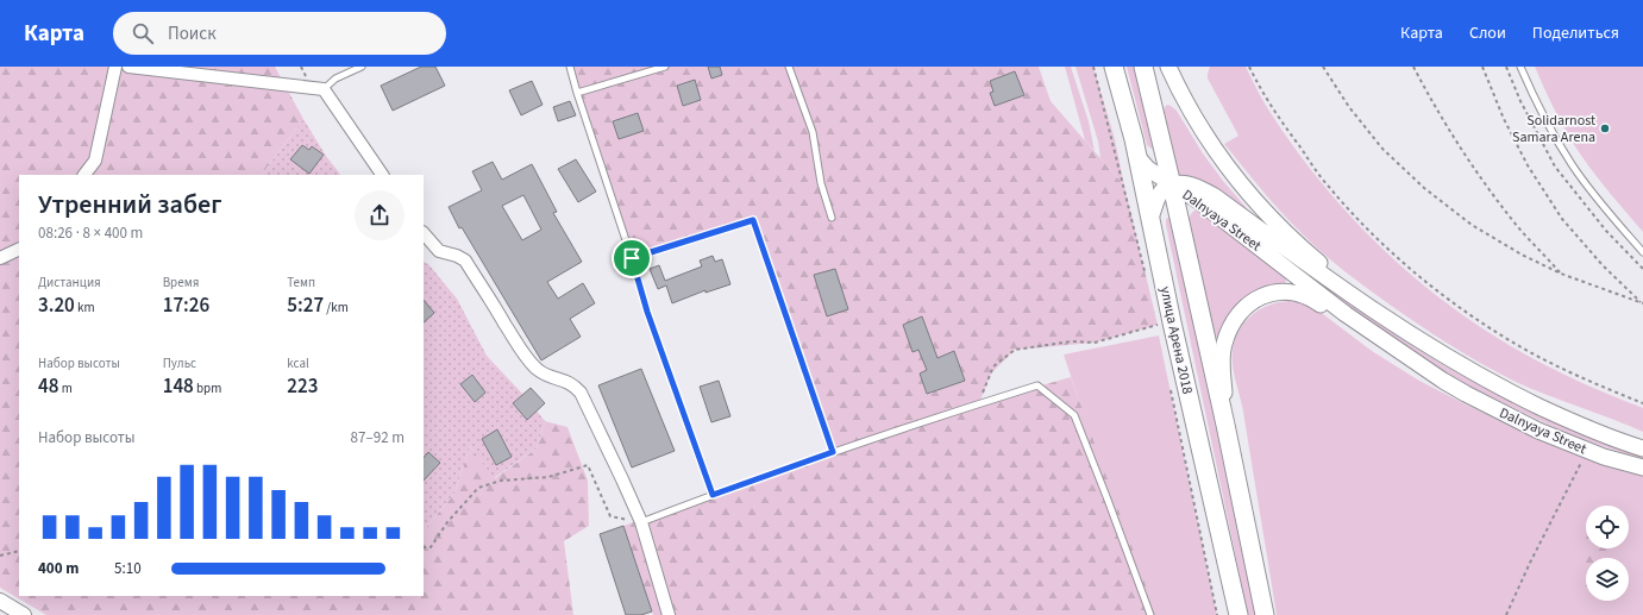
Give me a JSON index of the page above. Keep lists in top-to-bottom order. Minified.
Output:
{"streets":{"main road":["Dalnyaya Street","улица Арена 2018"]},"crossings":[["Dalnyaya Street","улица Арена 2018"]],"places":["Solidarnost Samara Arena"],"page":{"header":"Карта","search":"Поиск","nav":["Карта","Слои","Поделиться"],"heading":["Утренний забег","08:26 · 8 × 400 m"],"stats":[["Дистанция","3.20 km"],["Время","17:26"],["Темп","5:27 /km"],["Набор высоты","48 m"],["Пульс","148 bpm"],["kcal","223"]],"chart":["Набор высоты","87–92 m"],"list":[{"name":"400 m","note":"5:10"}]}}
